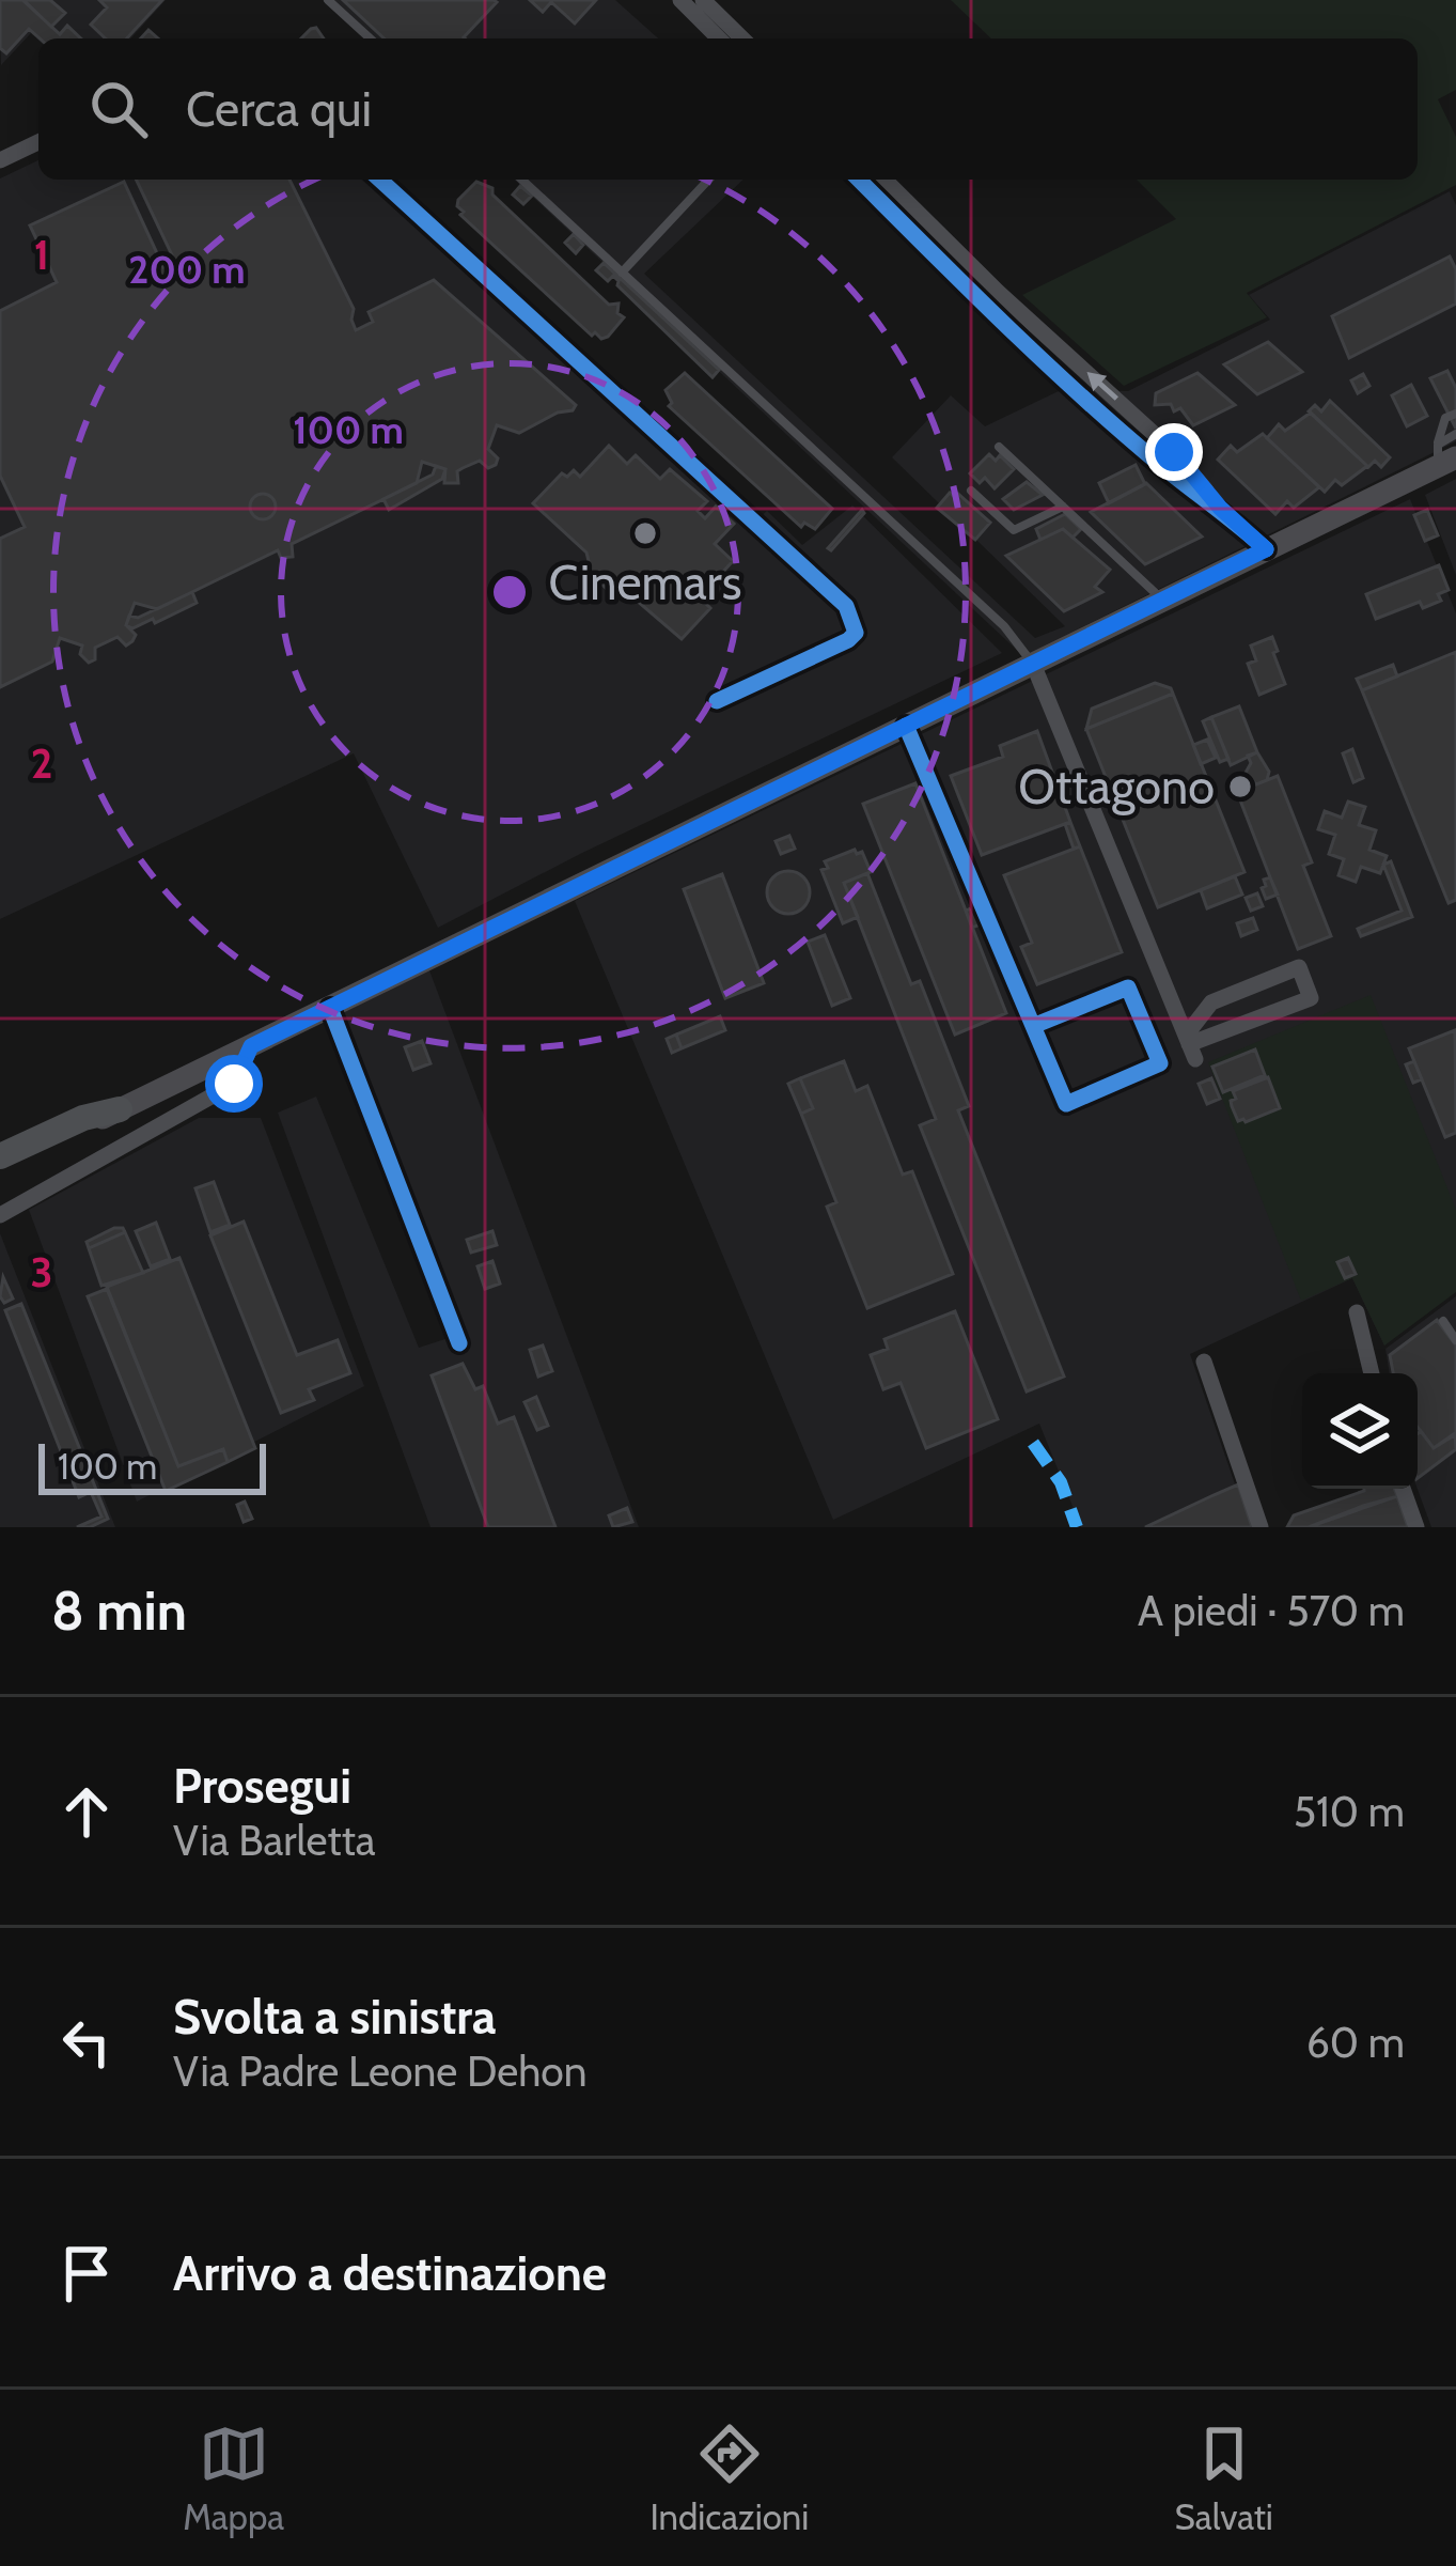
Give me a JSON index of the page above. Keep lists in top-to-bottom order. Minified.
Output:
{"places":["Cinemars","Ottagono"],"scale_bar":"100 m","page":{"search":"Cerca qui","scale":"100 m","heading":["8 min","A piedi · 570 m"],"list":[["Prosegui","Via Barletta","510 m"],["Svolta a sinistra","Via Padre Leone Dehon","60 m"],"Arrivo a destinazione"],"nav":["Mappa","Indicazioni","Salvati"]},"grid":{"rows":["1","2","3"]},"rings":["200 m","100 m"]}
